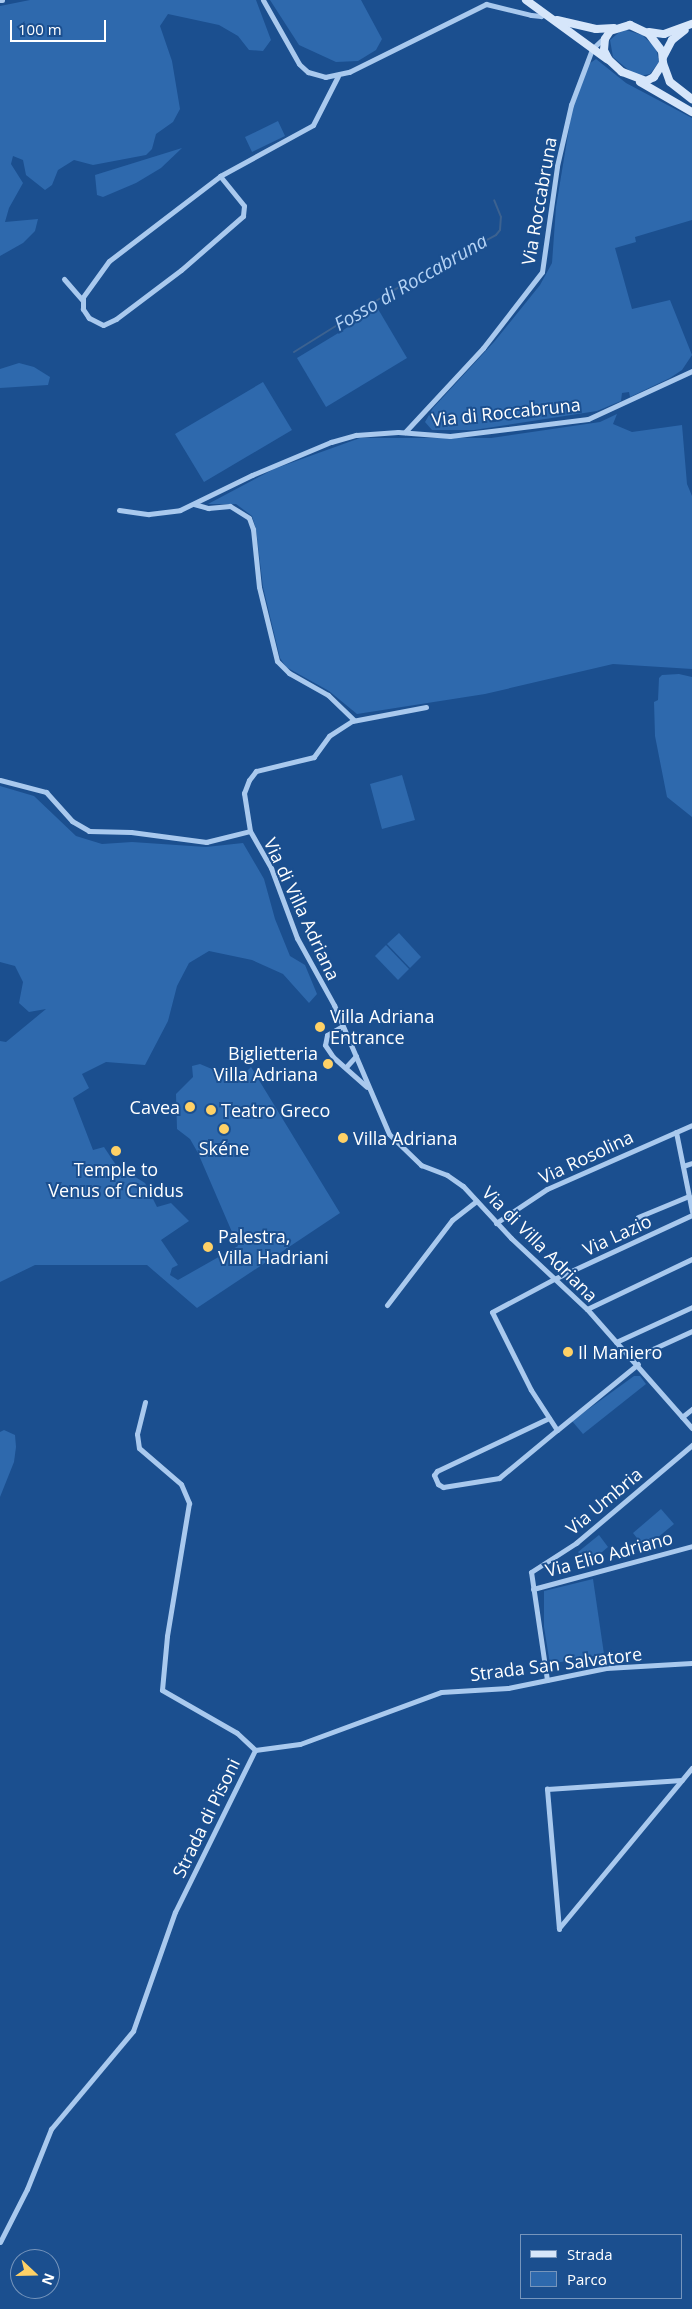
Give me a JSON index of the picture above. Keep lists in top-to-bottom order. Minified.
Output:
{"streets":{"street":["Via Roccabruna","Via di Roccabruna","Via di Villa Adriana","Via Rosolina","Via Lazio","Via Umbria","Via Elio Adriano","Strada San Salvatore","Strada di Pisoni"]},"crossings":[["Via Roccabruna","Via di Roccabruna"],["Via di Villa Adriana","Via Rosolina"],["Via di Villa Adriana","Via Lazio"],["Via Umbria","Via Elio Adriano"],["Strada San Salvatore","Strada di Pisoni"]],"water":["Fosso di Roccabruna"],"places":["Villa Adriana Entrance","Biglietteria Villa Adriana","Cavea","Teatro Greco","Skéne","Villa Adriana","Temple to Venus of Cnidus","Palestra, Villa Hadriani","Il Maniero"],"legend":["Strada","Parco"],"scale_bar":"100 m","north":"right"}
